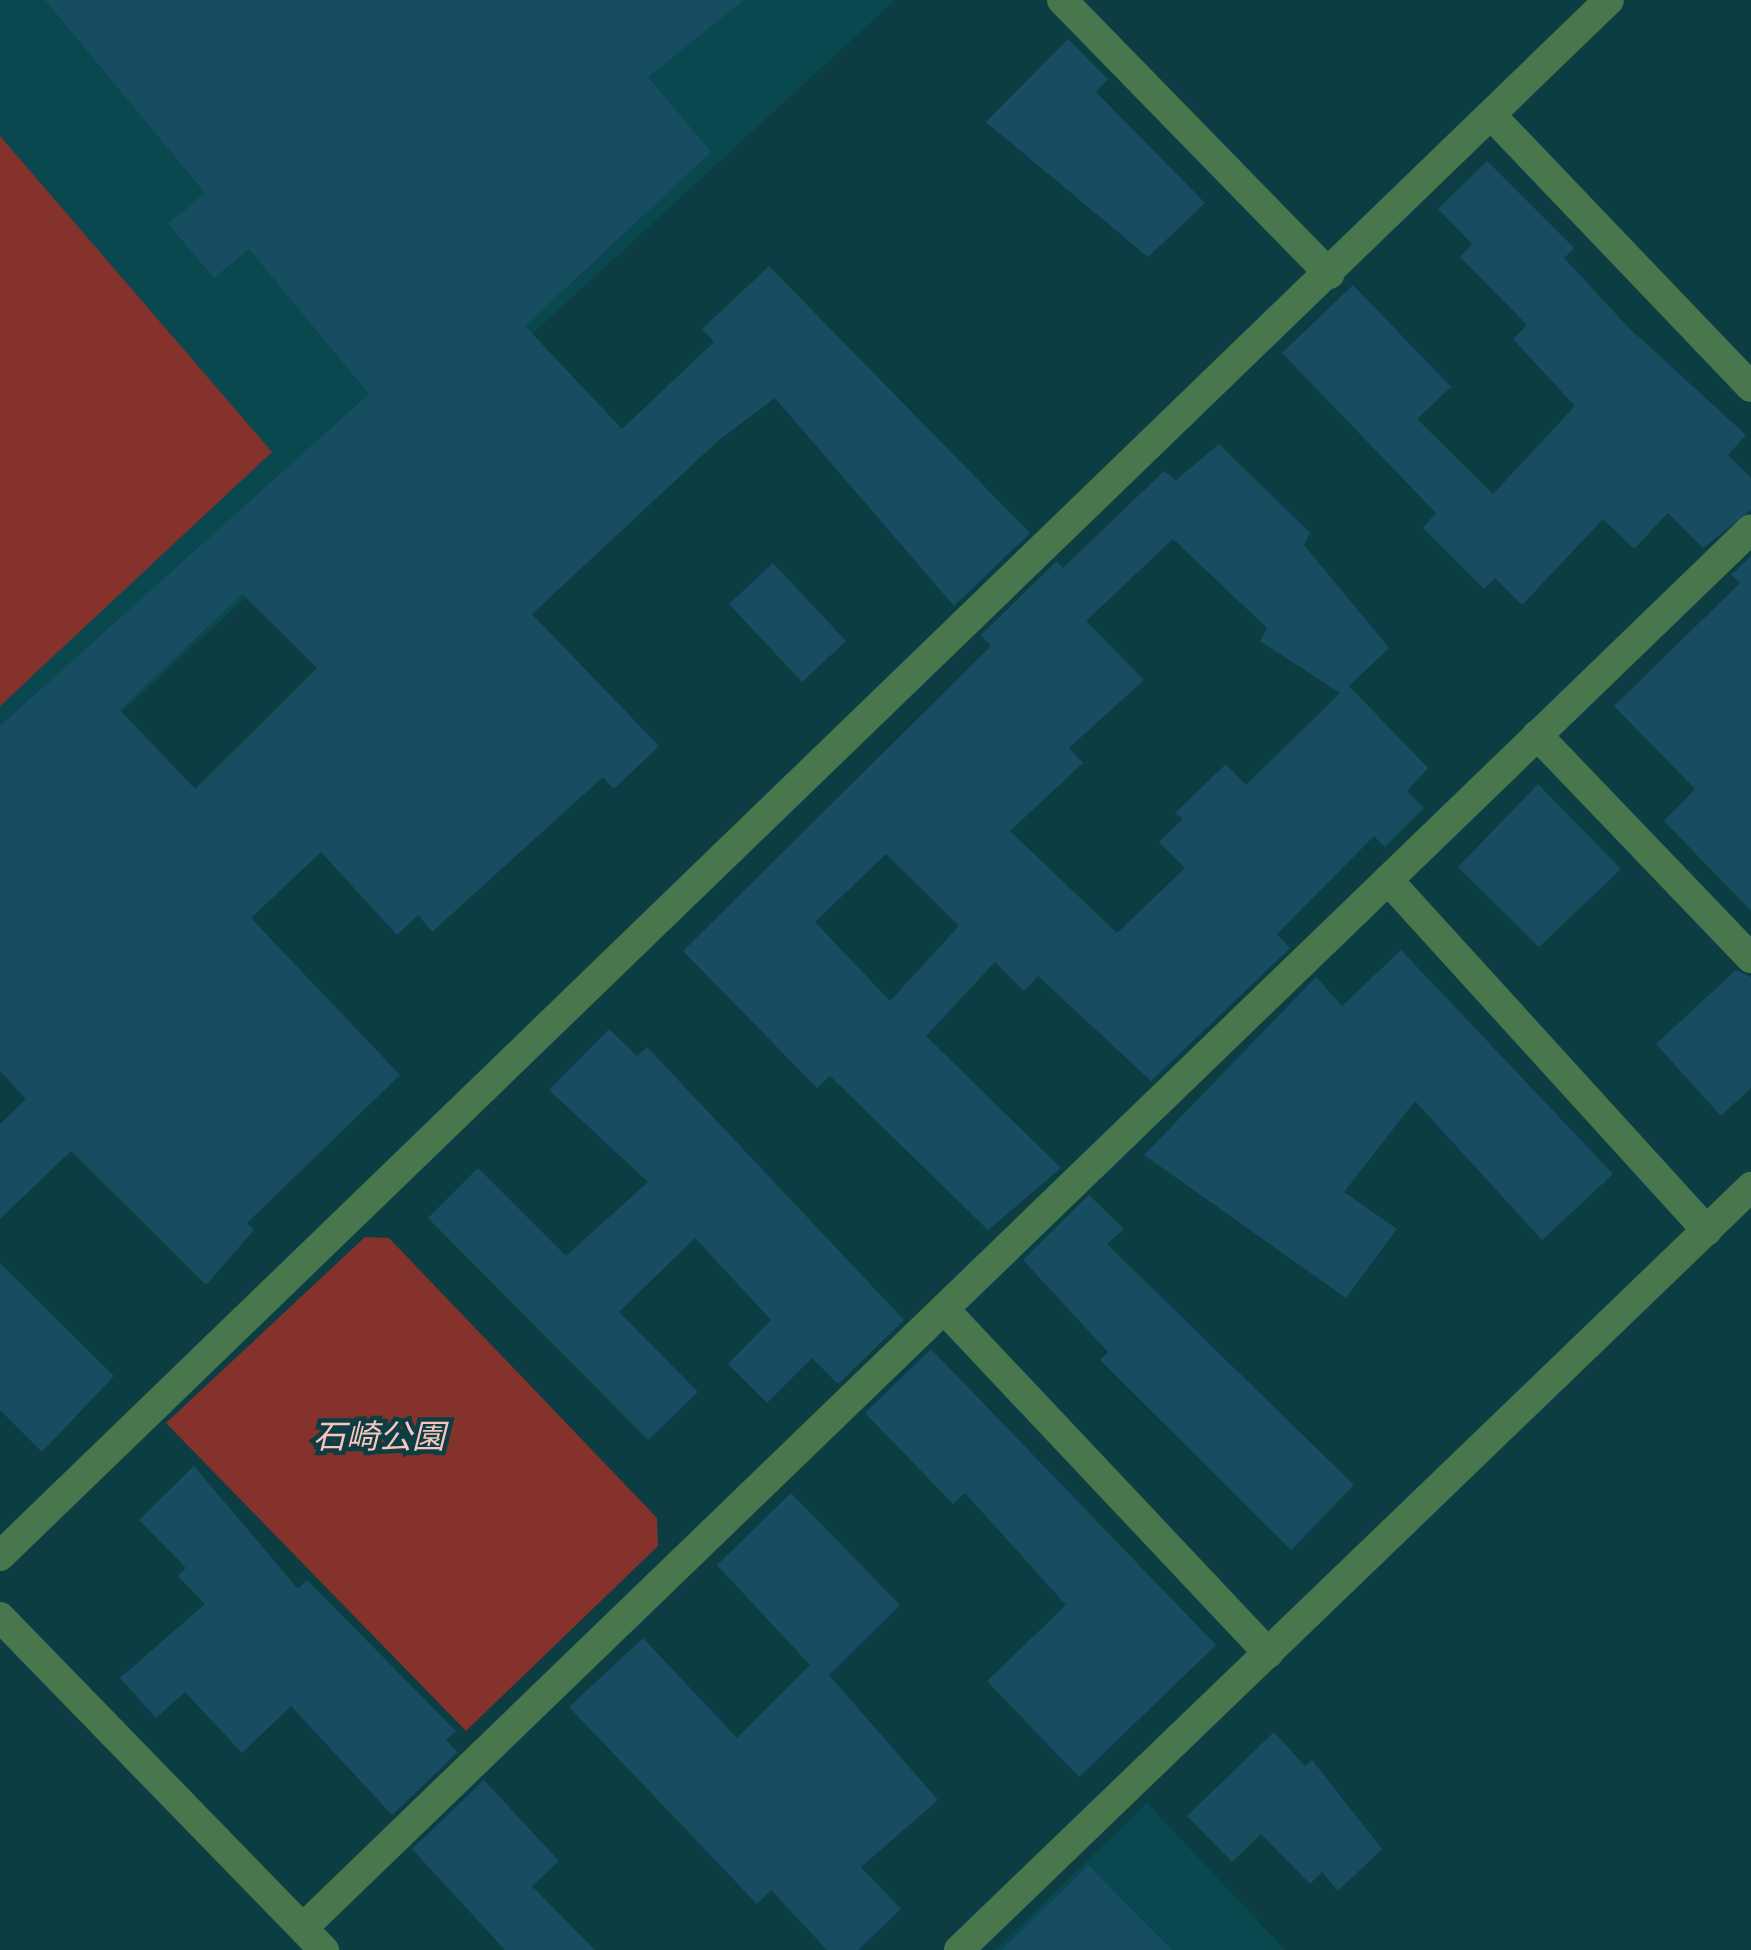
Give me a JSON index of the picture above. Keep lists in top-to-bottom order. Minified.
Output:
{"parks":["石崎公園"]}
